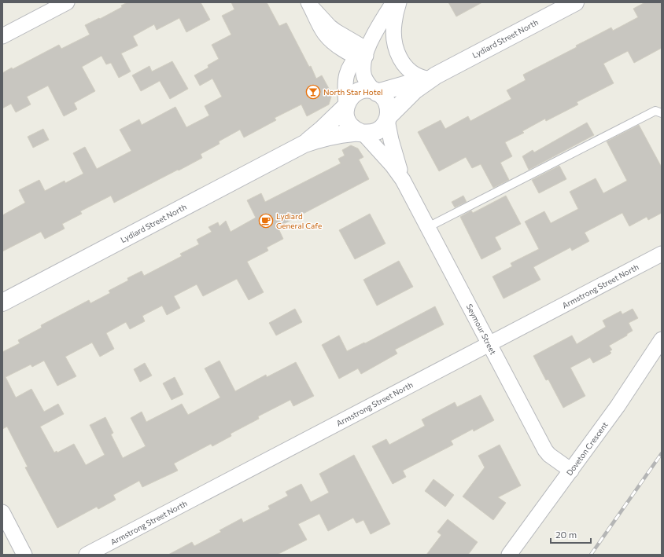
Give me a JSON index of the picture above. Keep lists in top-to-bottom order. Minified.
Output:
{"streets":{"street":["Lydiard Street North","Armstrong Street North","Seymour Street","Doveton Crescent"]},"crossings":[["Lydiard Street North","Seymour Street"],["Armstrong Street North","Seymour Street"],["Seymour Street","Doveton Crescent"]],"places":{"bar":["North Star Hotel"],"cafe":["Lydiard General Cafe"]},"scale_bar":"20 m"}
